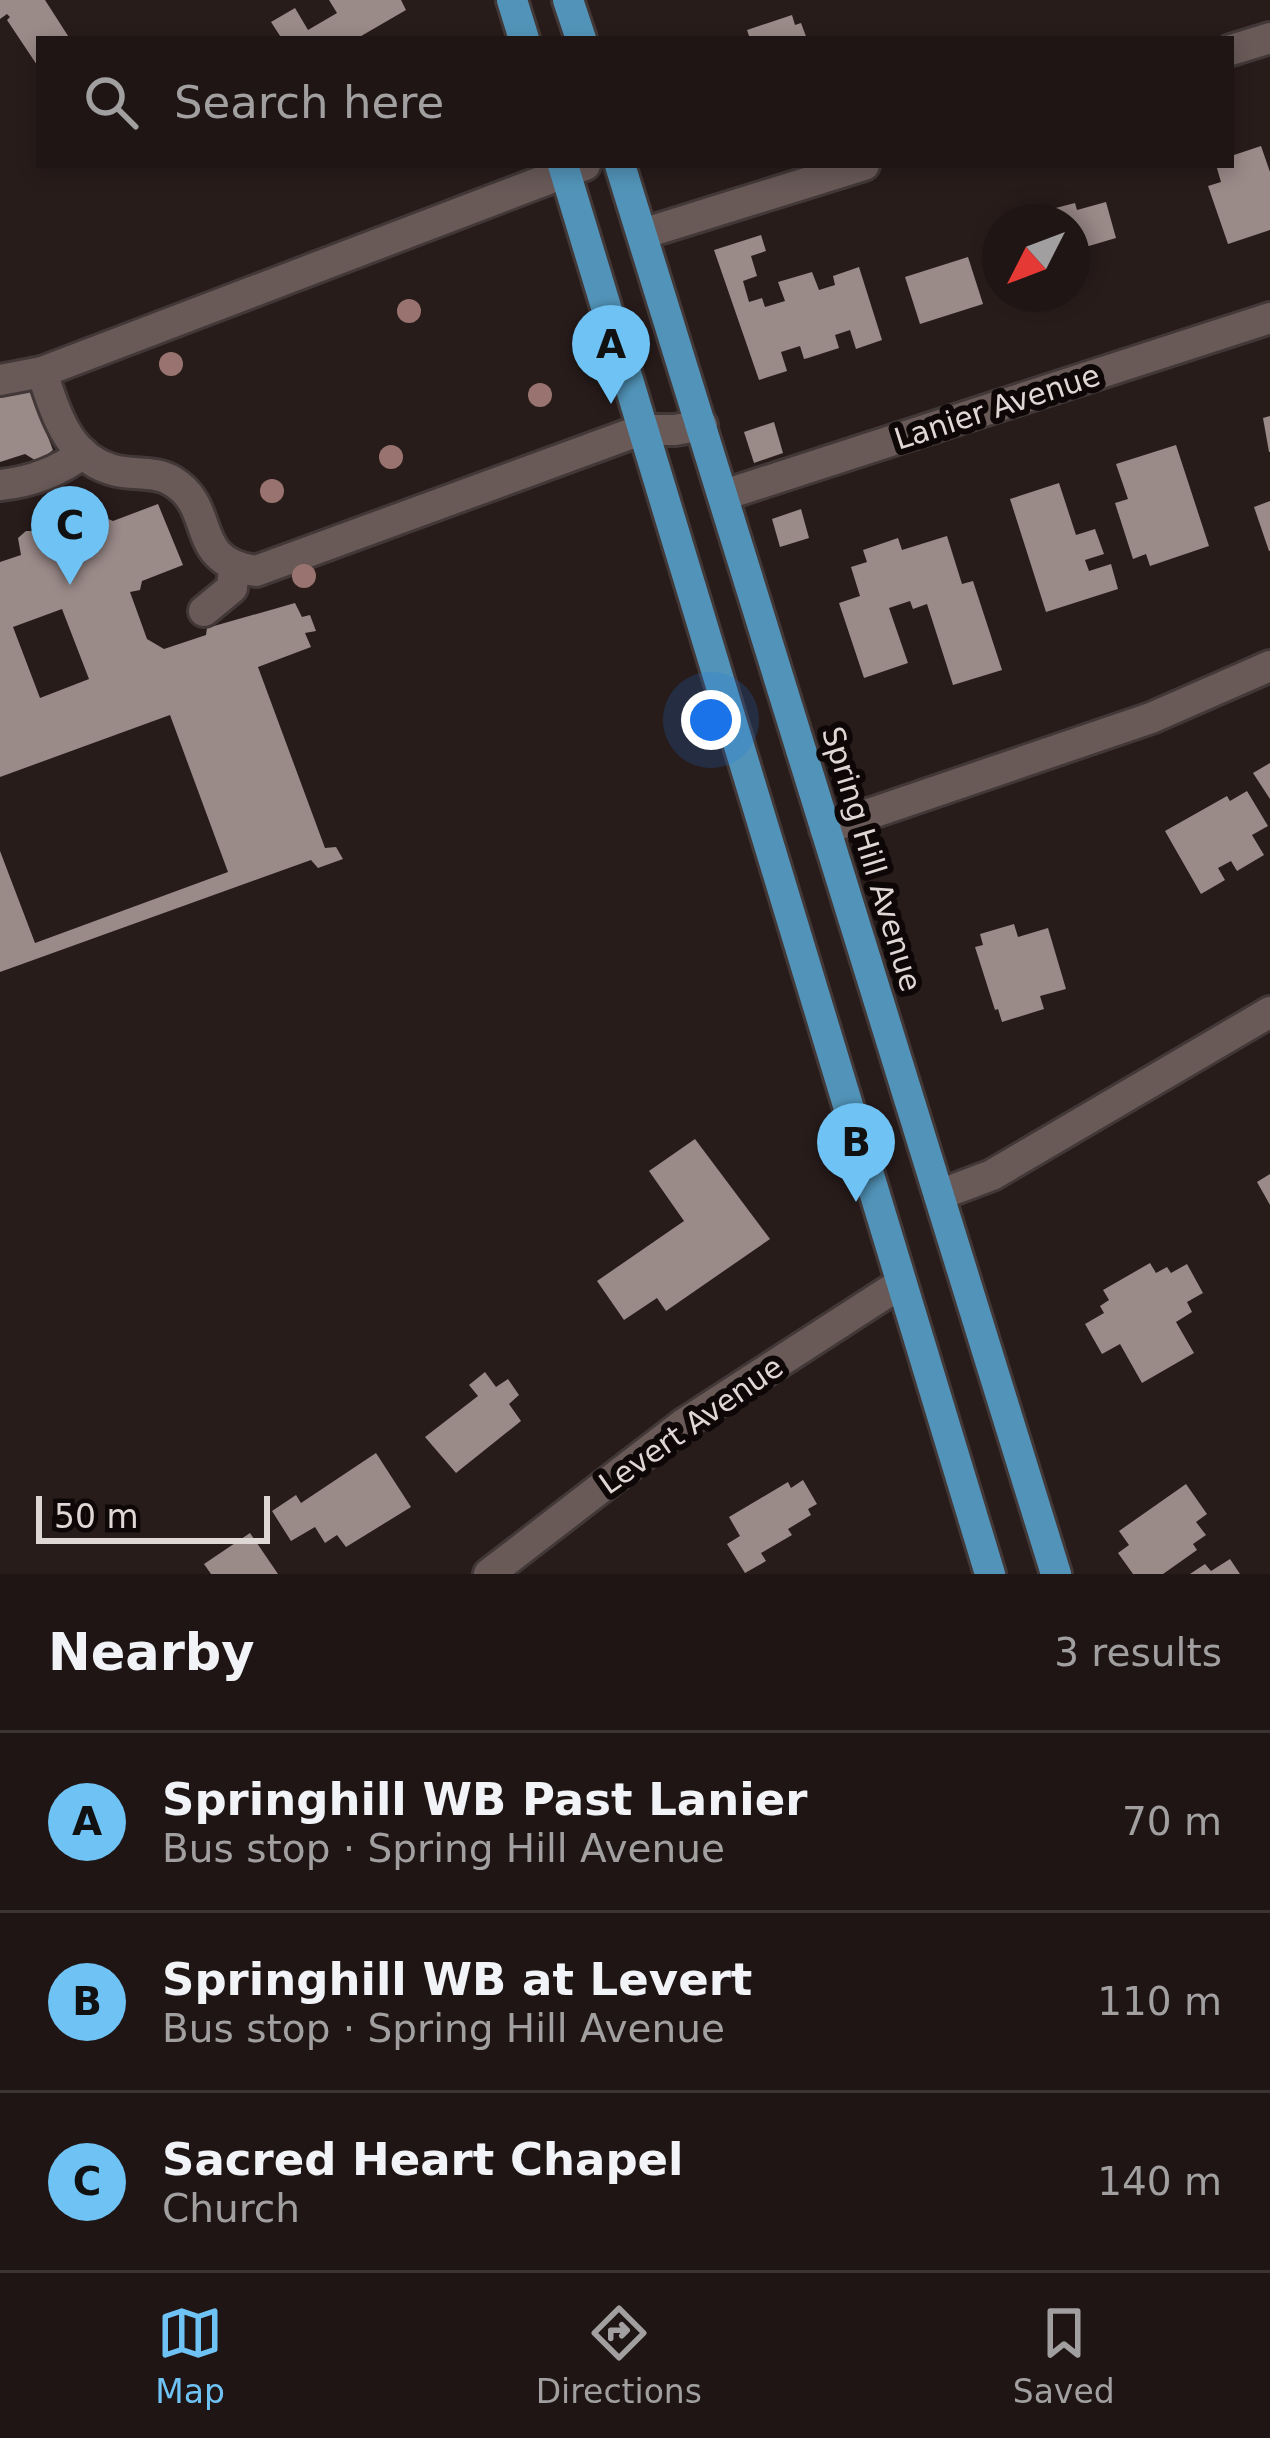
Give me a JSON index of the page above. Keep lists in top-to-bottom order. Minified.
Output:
{"streets":{"main road":["Spring Hill Avenue"],"street":["Lanier Avenue","Levert Avenue"]},"crossings":[["Lanier Avenue","Spring Hill Avenue"]],"scale_bar":"50 m","north":"bottom left","page":{"search":"Search here","pins":["A","C","B"],"scale":"50 m","heading":["Nearby","3 results"],"list":[{"mark":"A","name":"Springhill WB Past Lanier","note":"Bus stop · Spring Hill Avenue","value":"70 m"},{"mark":"B","name":"Springhill WB at Levert","note":"Bus stop · Spring Hill Avenue","value":"110 m"},{"mark":"C","name":"Sacred Heart Chapel","note":"Church","value":"140 m"}],"nav":["Map","Directions","Saved"]}}
